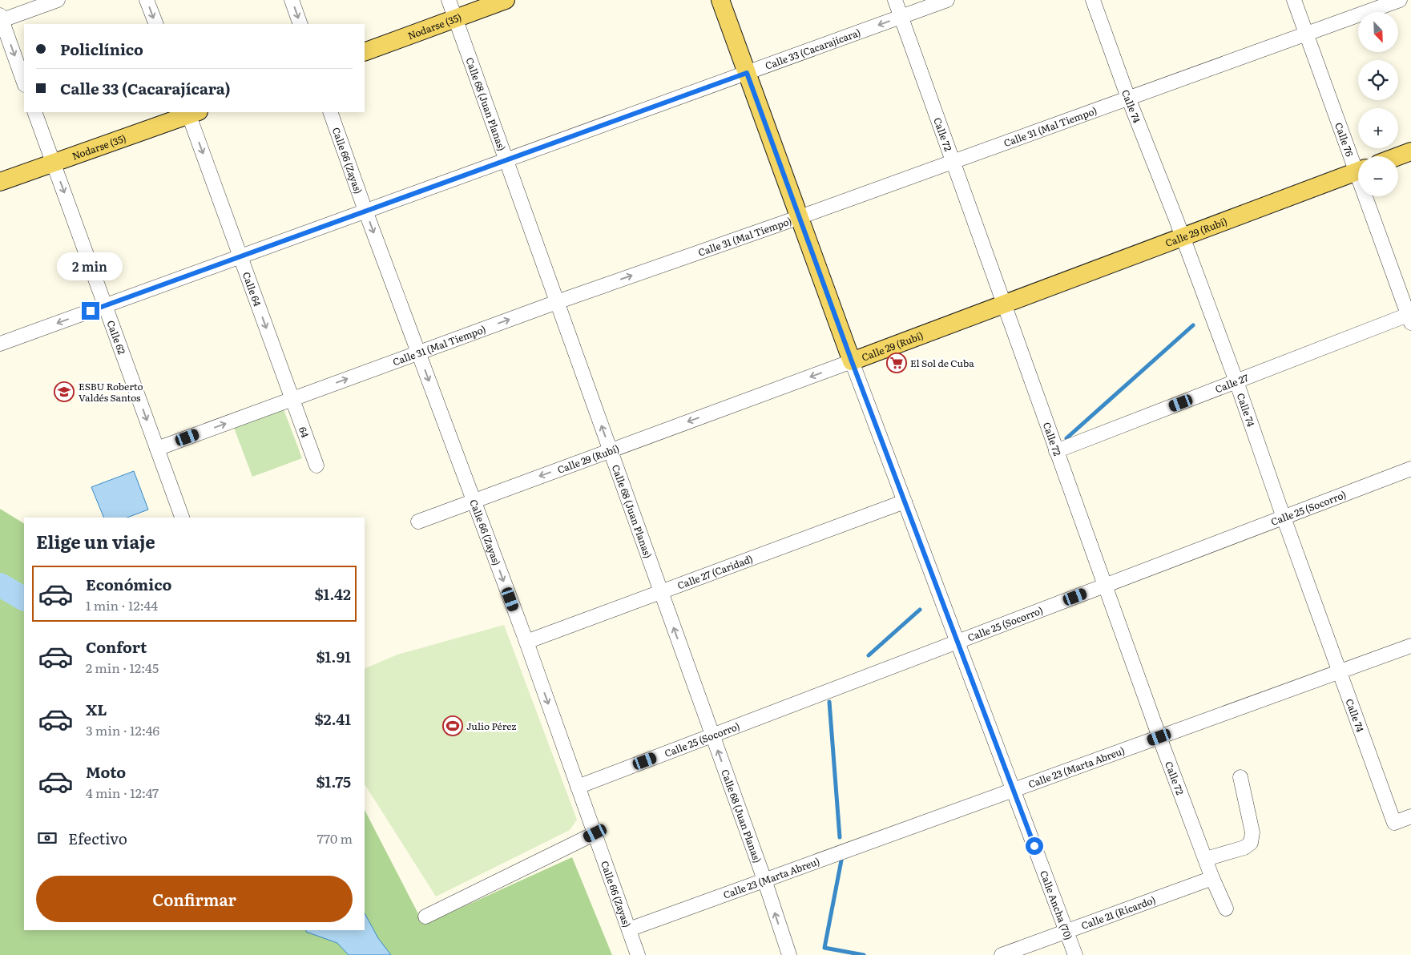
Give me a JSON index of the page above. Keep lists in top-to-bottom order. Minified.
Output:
{"streets":{"main road":["Nodarse (35)","Calle 29 (Rubí)","Calle Ancha (70)"],"street":["Calle 33 (Cacarajícara)","Calle 68 (Juan Planas)","Calle 74","Calle 31 (Mal Tiempo)","Calle 72","Calle 76","Calle 66 (Zayas)","Calle 64","Calle 62","Calle 27","64","Calle 25 (Socorro)","Calle 27 (Caridad)","Calle 23 (Marta Abreu)","Calle 21 (Ricardo)"]},"crossings":[["Nodarse (35)","Calle 68 (Juan Planas)"],["Nodarse (35)","Calle 64"],["Nodarse (35)","Calle 62"],["Calle 33 (Cacarajícara)","Calle 68 (Juan Planas)"],["Calle 33 (Cacarajícara)","Calle 72"],["Calle 33 (Cacarajícara)","Calle 66 (Zayas)"],["Calle 33 (Cacarajícara)","Calle 64"],["Calle 33 (Cacarajícara)","Calle 62"],["Calle 33 (Cacarajícara)","Calle Ancha (70)"],["Calle 68 (Juan Planas)","Calle 31 (Mal Tiempo)"],["Calle 68 (Juan Planas)","Calle 29 (Rubí)"],["Calle 68 (Juan Planas)","Calle 25 (Socorro)"],["Calle 68 (Juan Planas)","Calle 27 (Caridad)"],["Calle 68 (Juan Planas)","Calle 23 (Marta Abreu)"],["Calle 74","Calle 31 (Mal Tiempo)"],["Calle 74","Calle 29 (Rubí)"],["Calle 74","Calle 27"],["Calle 74","Calle 25 (Socorro)"],["Calle 74","Calle 23 (Marta Abreu)"],["Calle 31 (Mal Tiempo)","Calle 72"],["Calle 31 (Mal Tiempo)","Calle 76"],["Calle 31 (Mal Tiempo)","Calle 66 (Zayas)"],["Calle 31 (Mal Tiempo)","Calle 64"],["Calle 31 (Mal Tiempo)","Calle 62"],["Calle 31 (Mal Tiempo)","64"],["Calle 31 (Mal Tiempo)","Calle Ancha (70)"],["Calle 72","Calle 29 (Rubí)"],["Calle 72","Calle 27"],["Calle 72","Calle 25 (Socorro)"],["Calle 72","Calle 23 (Marta Abreu)"],["Calle 72","Calle 21 (Ricardo)"],["Calle 76","Calle 27"],["Calle 66 (Zayas)","Calle 29 (Rubí)"],["Calle 66 (Zayas)","Calle 25 (Socorro)"],["Calle 66 (Zayas)","Calle 27 (Caridad)"],["Calle 66 (Zayas)","Calle 23 (Marta Abreu)"],["Calle 29 (Rubí)","Calle Ancha (70)"],["Calle 64","64"],["Calle 25 (Socorro)","Calle Ancha (70)"],["Calle 27 (Caridad)","Calle Ancha (70)"],["Calle 23 (Marta Abreu)","Calle Ancha (70)"],["Calle Ancha (70)","Calle 21 (Ricardo)"]],"one_way":["Calle 68 (Juan Planas)","Calle 31 (Mal Tiempo)","Calle 66 (Zayas)","Calle 29 (Rubí)","Calle 64","Calle 62"],"places":{"supermarket":["El Sol de Cuba"],"school or university":["ESBU Roberto Valdés Santos"],"sports":["Julio Pérez"]},"north":"bottom right","page":{"map_buttons":["+","−"],"banner":["Policlínico","Calle 33 (Cacarajícara)"],"bubble":"2 min","heading":"Elige un viaje","list":[{"name":"Económico","note":"1 min · 12:44","value":"$1.42"},{"name":"Confort","note":"2 min · 12:45","value":"$1.91"},{"name":"XL","note":"3 min · 12:46","value":"$2.41"},{"name":"Moto","note":"4 min · 12:47","value":"$1.75"}],"pay":["Efectivo","770 m"],"buttons":"Confirmar"}}
